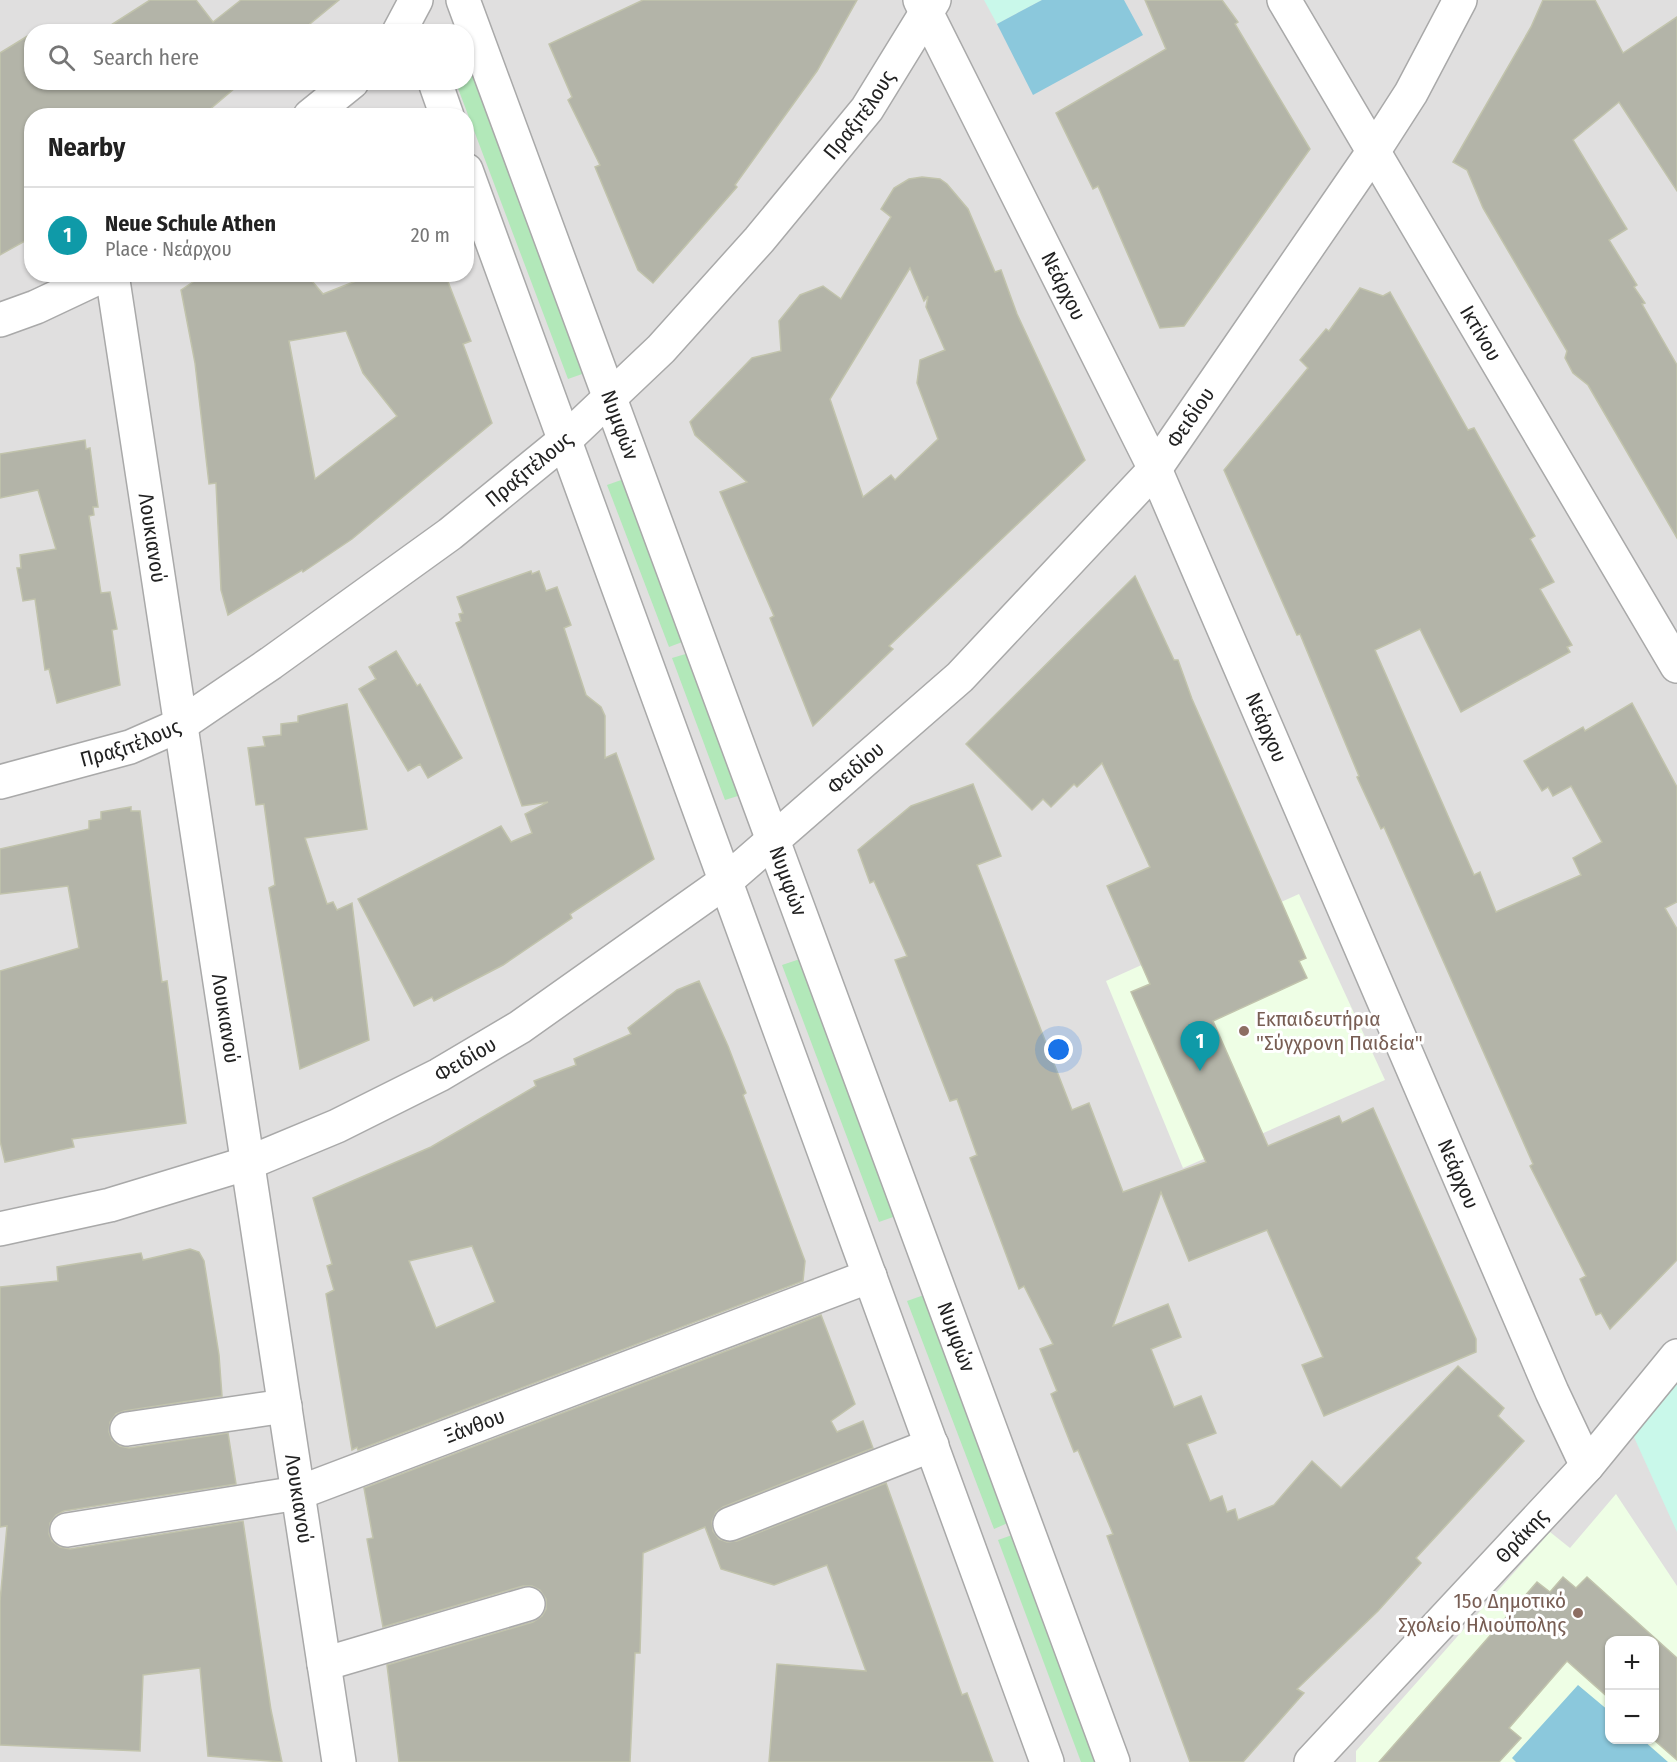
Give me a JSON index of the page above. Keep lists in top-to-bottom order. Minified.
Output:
{"streets":{"street":["Πραξιτέλους","Νεάρχου","Ικτίνου","Φειδίου","Νυμφών","Λουκιανού","Ξάνθου","Θράκης"]},"crossings":[["Πραξιτέλους","Νεάρχου"],["Πραξιτέλους","Νυμφών"],["Πραξιτέλους","Λουκιανού"],["Νεάρχου","Φειδίου"],["Νεάρχου","Θράκης"],["Ικτίνου","Φειδίου"],["Φειδίου","Νυμφών"],["Φειδίου","Λουκιανού"],["Λουκιανού","Ξάνθου"]],"places":["Εκπαιδευτήρια \"Σύγχρονη Παιδεία\"","15ο Δημοτικό Σχολείο Ηλιούπολης"],"page":{"search":"Search here","heading":"Nearby","list":[{"mark":"1","name":"Neue Schule Athen","note":"Place · Νεάρχου","value":"20 m"}],"pins":"1","map_buttons":["+","−"]}}
